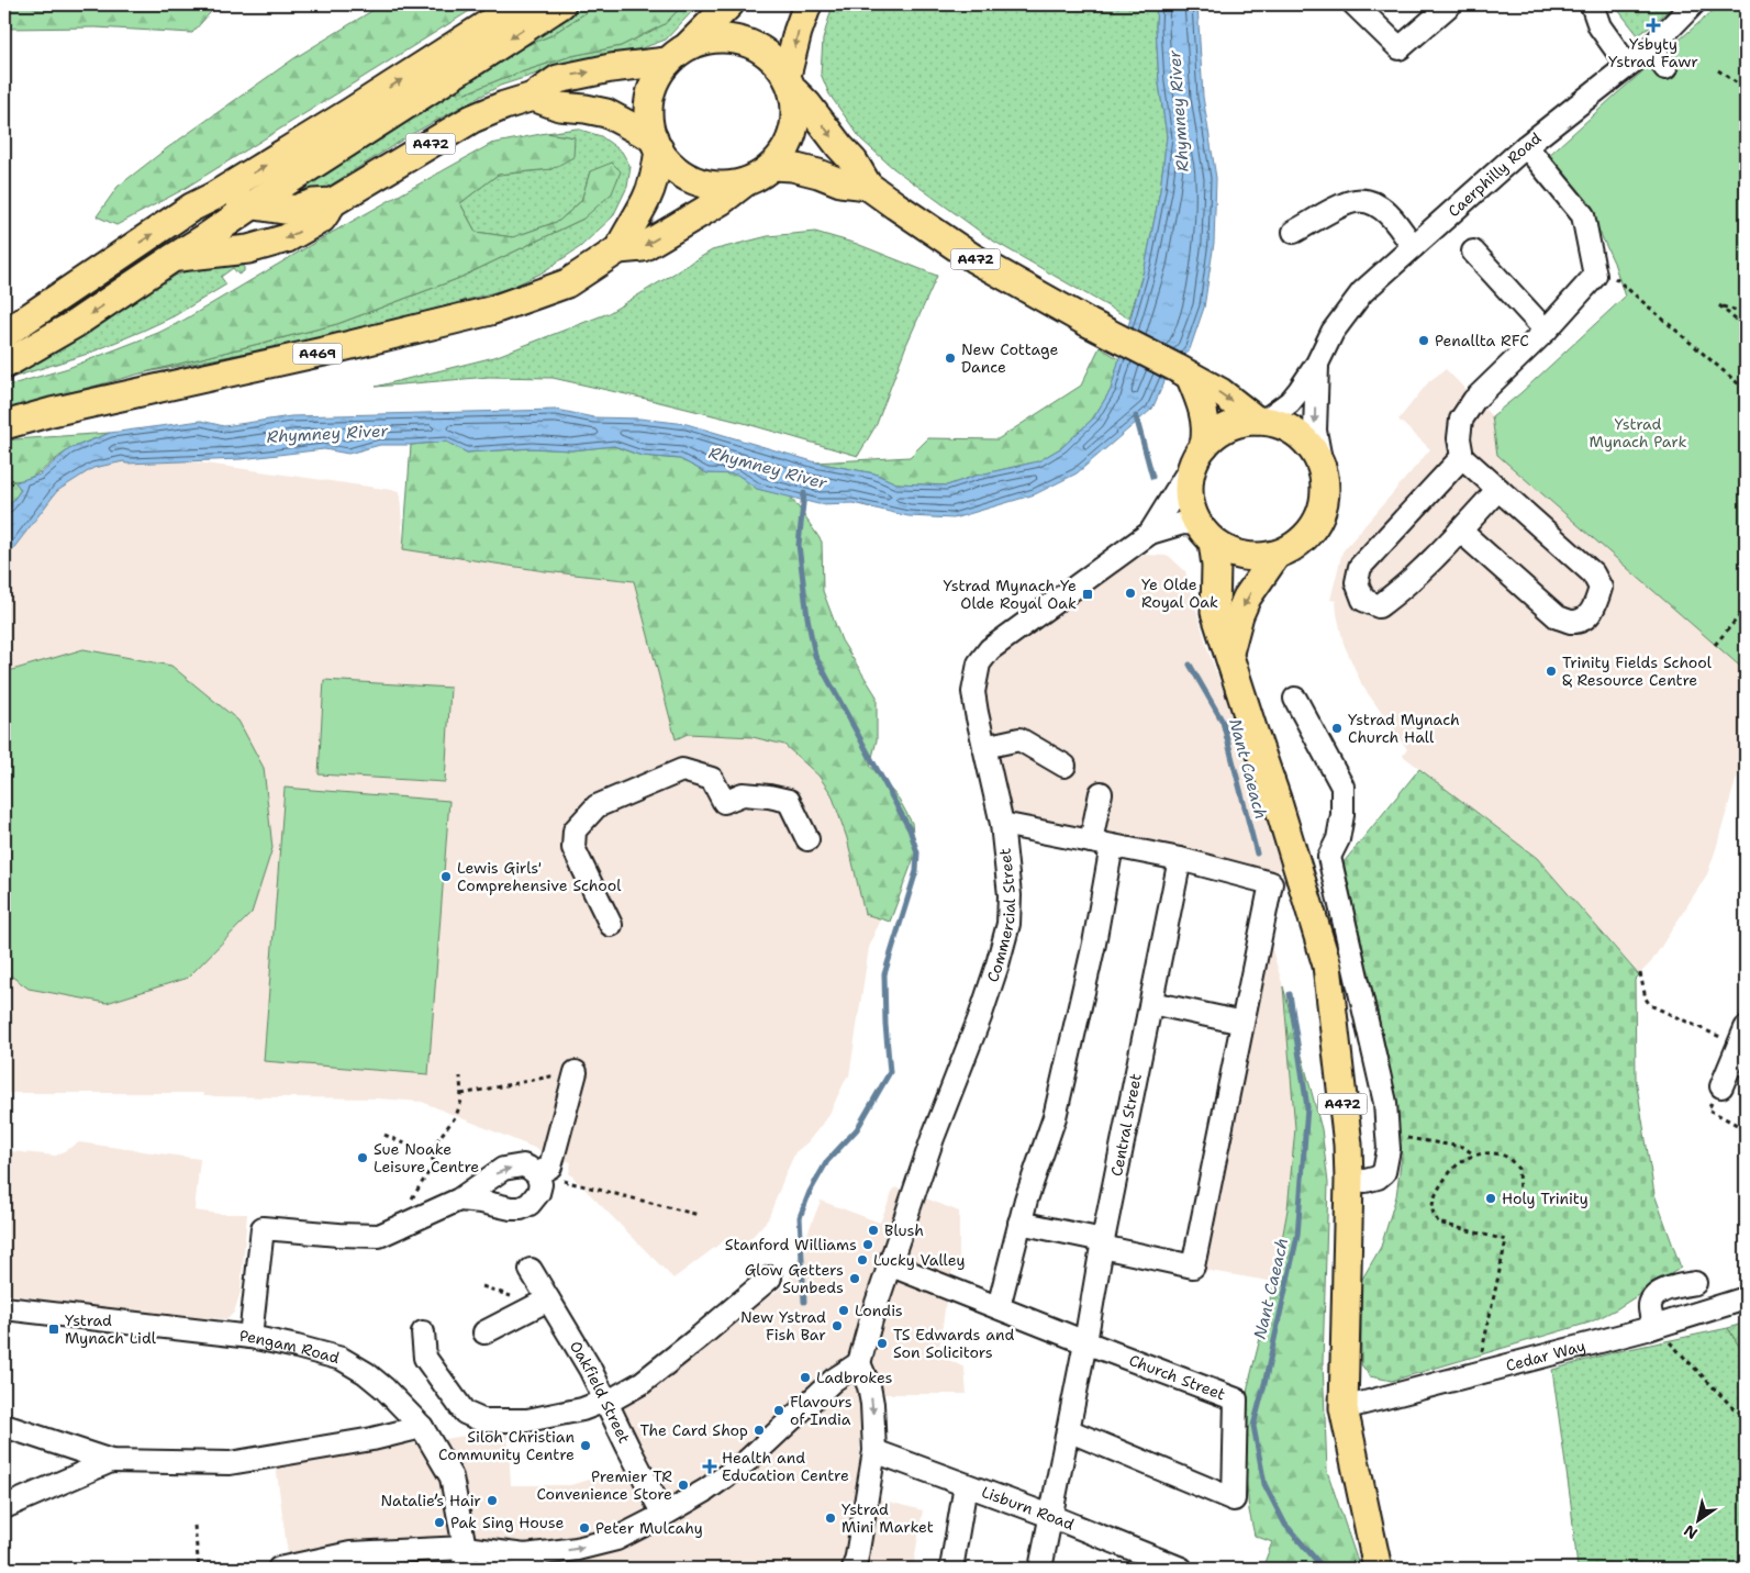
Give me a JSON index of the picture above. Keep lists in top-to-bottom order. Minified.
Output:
{"streets":{"main road":["A472","A469"],"street":["Caerphilly Road","Commercial Street","Central Street","Pengam Road","Cedar Way","Church Street","Oakfield Street","Lisburn Road"]},"crossings":[["A472","Caerphilly Road"],["A472","A469"],["A472","Commercial Street"],["A472","Cedar Way"],["Caerphilly Road","Commercial Street"],["Commercial Street","Church Street"],["Central Street","Church Street"],["Central Street","Lisburn Road"]],"water":["Rhymney River","Nant Caeach"],"parks":["Ystrad Mynach Park"],"places":{"health":["Ysbyty Ystrad Fawr","Health and Education Centre"],"other":["Penallta RFC","New Cottage Dance","Ye Olde Royal Oak","Trinity Fields School & Resource Centre","Ystrad Mynach Church Hall","Lewis Girls' Comprehensive School","Sue Noake Leisure Centre","Holy Trinity","Blush","Stanford Williams","Lucky Valley","Glow Getters Sunbeds","Londis","New Ystrad Fish Bar","TS Edwards and Son Solicitors","Ladbrokes","Flavours of India","The Card Shop","Siloh Christian Community Centre","Premier TR Convenience Store","Natalie’s Hair","Ystrad Mini Market","Pak Sing House","Peter Mulcahy"],"transit":["Ystrad Mynach Ye Olde Royal Oak","Ystrad Mynach Lidl"]},"north":"bottom left"}
